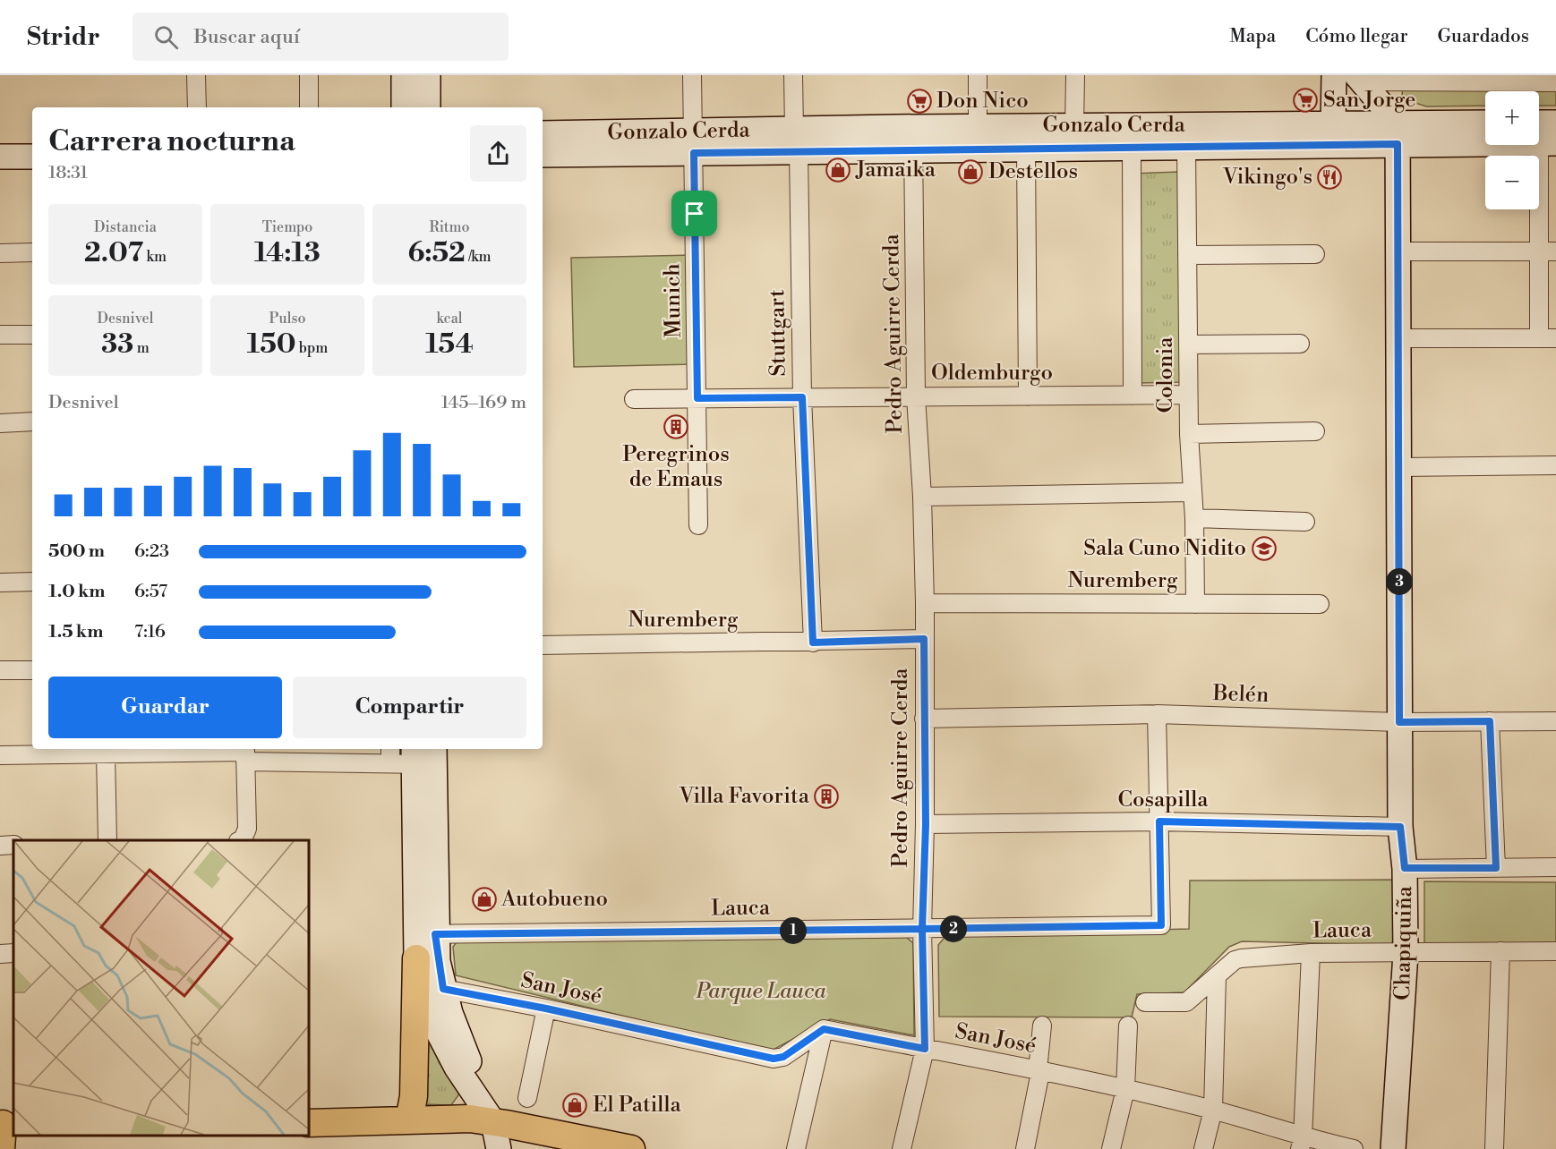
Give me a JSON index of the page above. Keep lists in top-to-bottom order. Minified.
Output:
{"streets":{"street":["Gonzalo Cerda","Munich","Stuttgart","Pedro Aguirre Cerda","Oldemburgo","Colonia","Nuremberg","Belén","Cosapilla","Lauca","Chapiquiña","San José"]},"crossings":[["Gonzalo Cerda","Munich"],["Gonzalo Cerda","Stuttgart"],["Gonzalo Cerda","Pedro Aguirre Cerda"],["Gonzalo Cerda","Colonia"],["Gonzalo Cerda","Chapiquiña"],["Munich","Oldemburgo"],["Stuttgart","Oldemburgo"],["Stuttgart","Nuremberg"],["Pedro Aguirre Cerda","Oldemburgo"],["Pedro Aguirre Cerda","Nuremberg"],["Pedro Aguirre Cerda","Belén"],["Pedro Aguirre Cerda","Cosapilla"],["Pedro Aguirre Cerda","Lauca"],["Pedro Aguirre Cerda","San José"],["Oldemburgo","Colonia"],["Colonia","Nuremberg"],["Belén","Chapiquiña"],["Cosapilla","Lauca"],["Cosapilla","Chapiquiña"],["Lauca","Chapiquiña"]],"parks":["Parque Lauca"],"places":{"supermarket":["San Jorge","Don Nico"],"shop":["Jamaika","Destellos","Autobueno","El Patilla"],"restaurant":["Vikingo's"],"building":["Peregrinos de Emaus","Villa Favorita"],"school or university":["Sala Cuno Nidito"]},"page":{"header":"Stridr","search":"Buscar aquí","nav":["Mapa","Cómo llegar","Guardados"],"map_buttons":["+","−"],"heading":["Carrera nocturna","18:31"],"stats":[["Distancia","2.07 km"],["Tiempo","14:13"],["Ritmo","6:52 /km"],["Desnivel","33 m"],["Pulso","150 bpm"],["kcal","154"]],"chart":["Desnivel","145–169 m"],"list":[{"name":"500 m","note":"6:23"},{"name":"1.0 km","note":"6:57"},{"name":"1.5 km","note":"7:16"}],"pins":["3","2","1"],"buttons":["Guardar","Compartir"]}}
